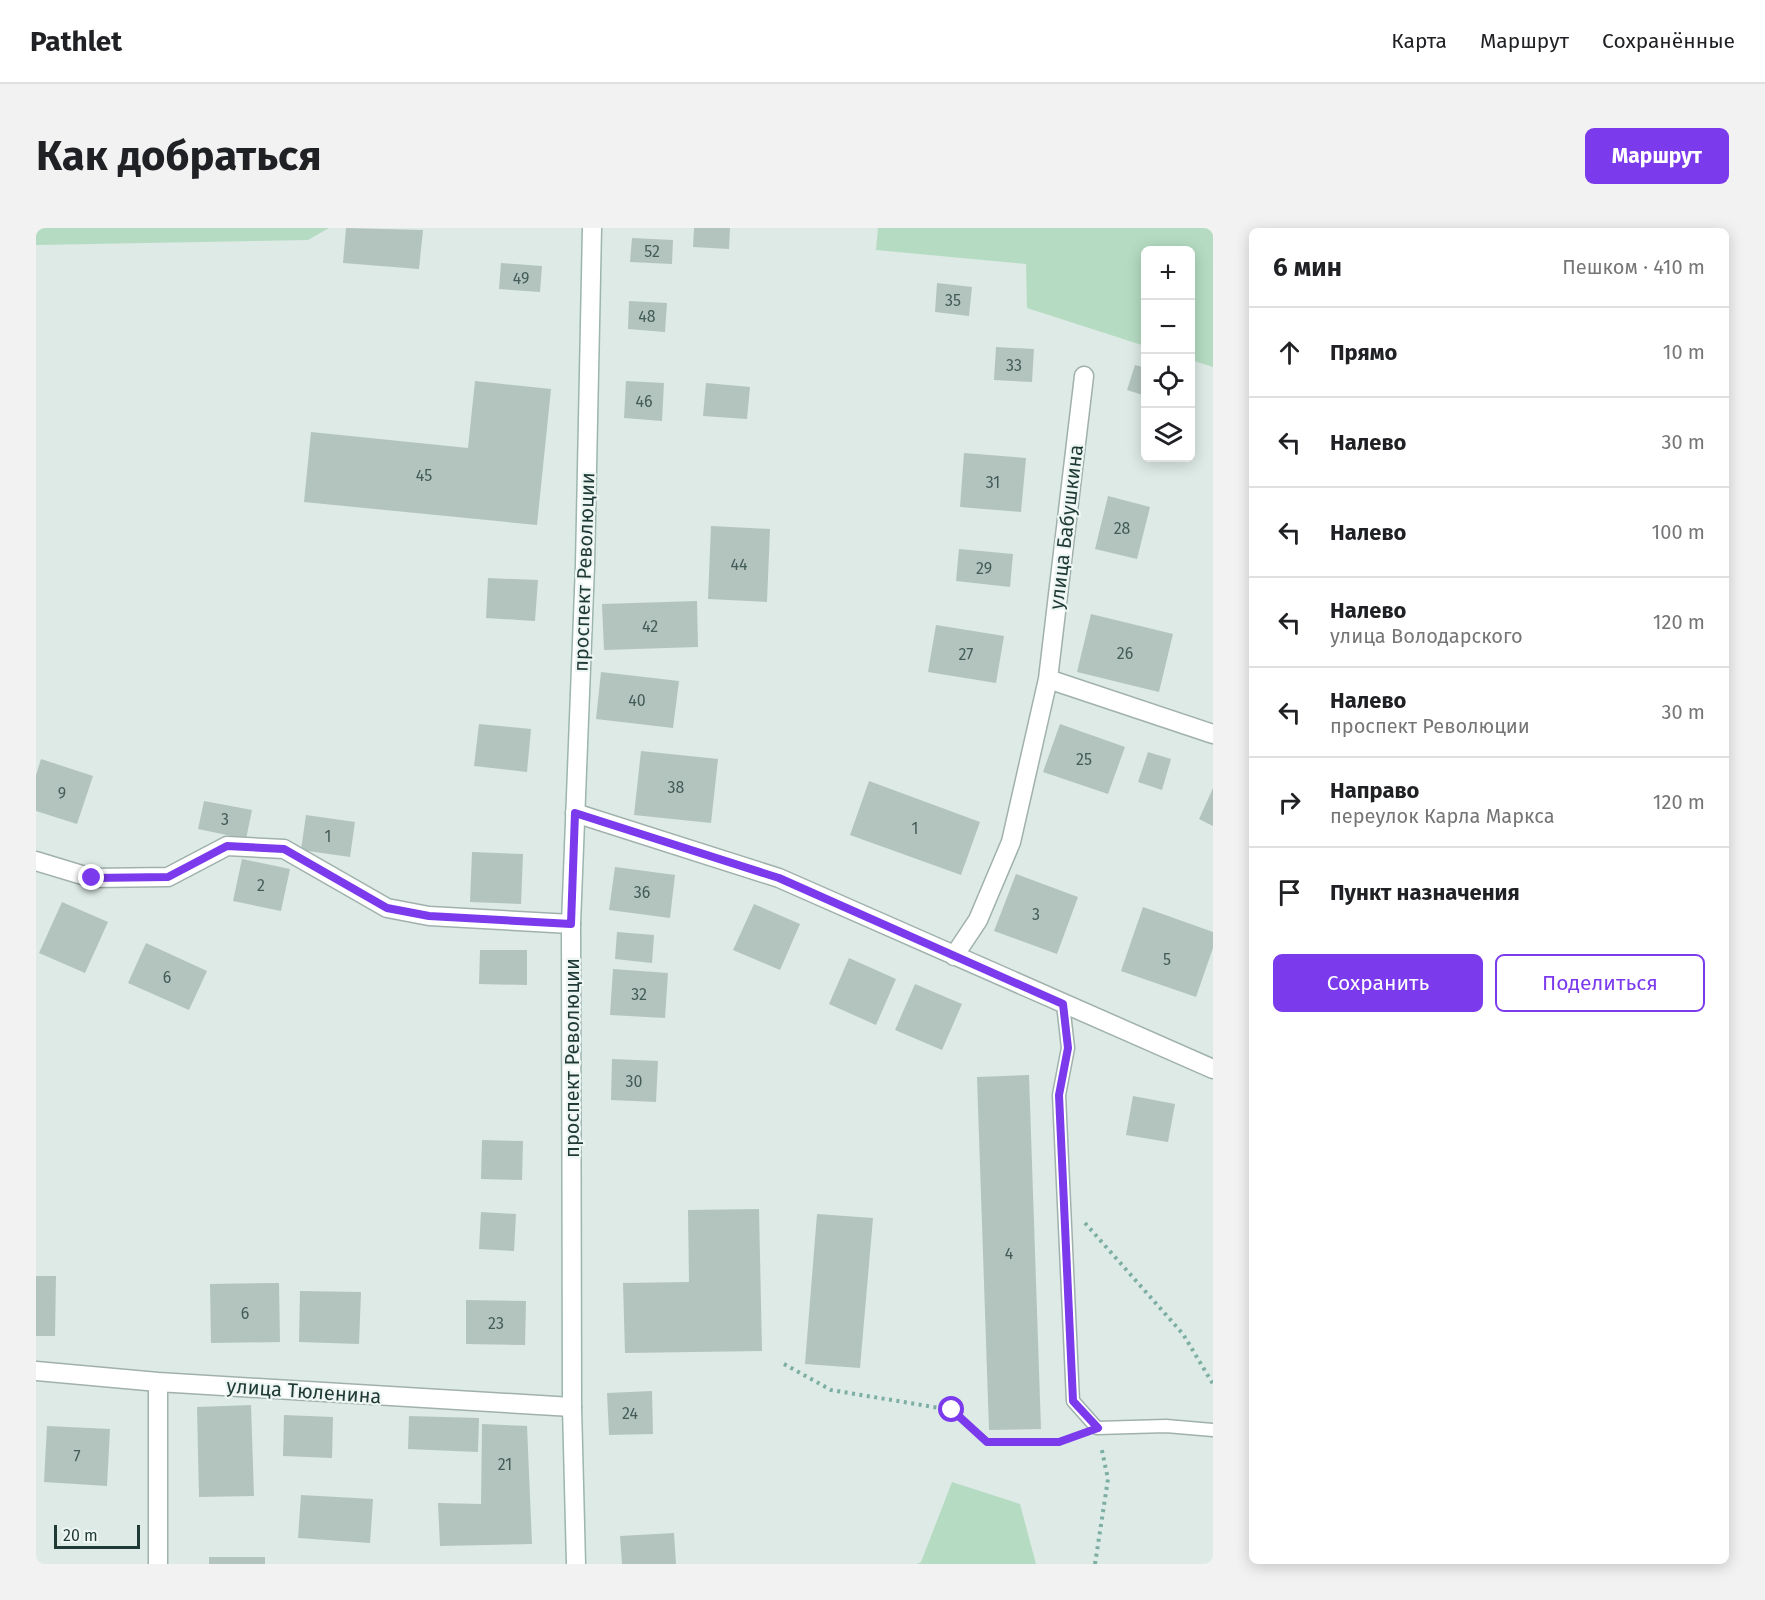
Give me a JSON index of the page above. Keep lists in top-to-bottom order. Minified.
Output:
{"streets":{"street":["улица Бабушкина","проспект Революции","улица Тюленина"]},"crossings":[["проспект Революции","улица Тюленина"]],"house_numbers":["52","49","35","48","33","46","45","31","28","44","29","42","26","27","40","25","38","9","3","1","1","2","36","3","5","6","32","30","4","6","23","24","7","21"],"scale_bar":"20 m","page":{"header":"Pathlet","nav":["Карта","Маршрут","Сохранённые"],"buttons":["Маршрут",["Сохранить","Поделиться"]],"title":"Как добраться","heading":["6 мин","Пешком · 410 m"],"map_buttons":["+","−"],"list":[["Прямо","10 m"],["Налево","30 m"],["Налево","100 m"],["Налево","улица Володарского","120 m"],["Налево","проспект Революции","30 m"],["Направо","переулок Карла Маркса","120 m"],"Пункт назначения"],"scale":"20 m"}}
